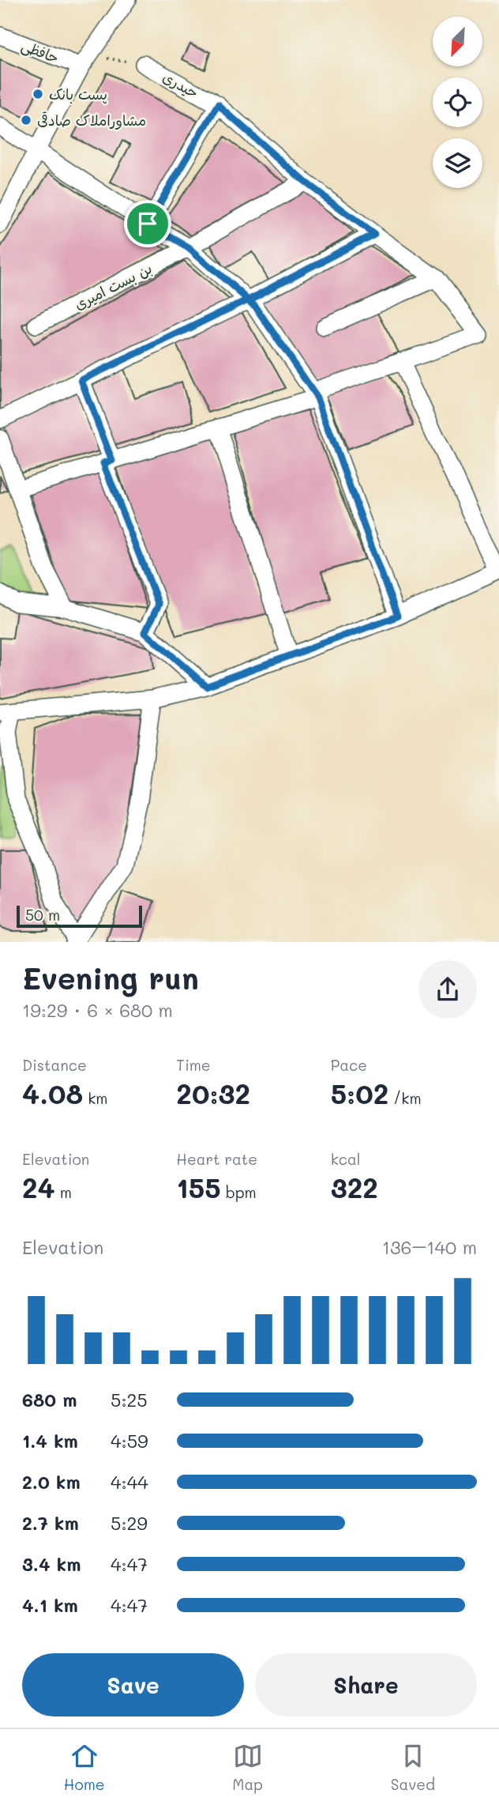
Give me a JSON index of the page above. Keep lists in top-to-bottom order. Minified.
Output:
{"streets":{"street":["حافظی","حیدری","بن بست امیری"]},"crossings":[["حیدری","بن بست امیری"]],"places":["پست بانک","مشاوراملاک صادقی"],"scale_bar":"50 m","north":"bottom left","page":{"scale":"50 m","heading":["Evening run","19:29 · 6 × 680 m"],"stats":[["Distance","4.08 km"],["Time","20:32"],["Pace","5:02 /km"],["Elevation","24 m"],["Heart rate","155 bpm"],["kcal","322"]],"chart":["Elevation","136–140 m"],"list":[{"name":"680 m","note":"5:25"},{"name":"1.4 km","note":"4:59"},{"name":"2.0 km","note":"4:44"},{"name":"2.7 km","note":"5:29"},{"name":"3.4 km","note":"4:47"},{"name":"4.1 km","note":"4:47"}],"buttons":["Save","Share"],"tabs":["Home","Map","Saved"]}}
